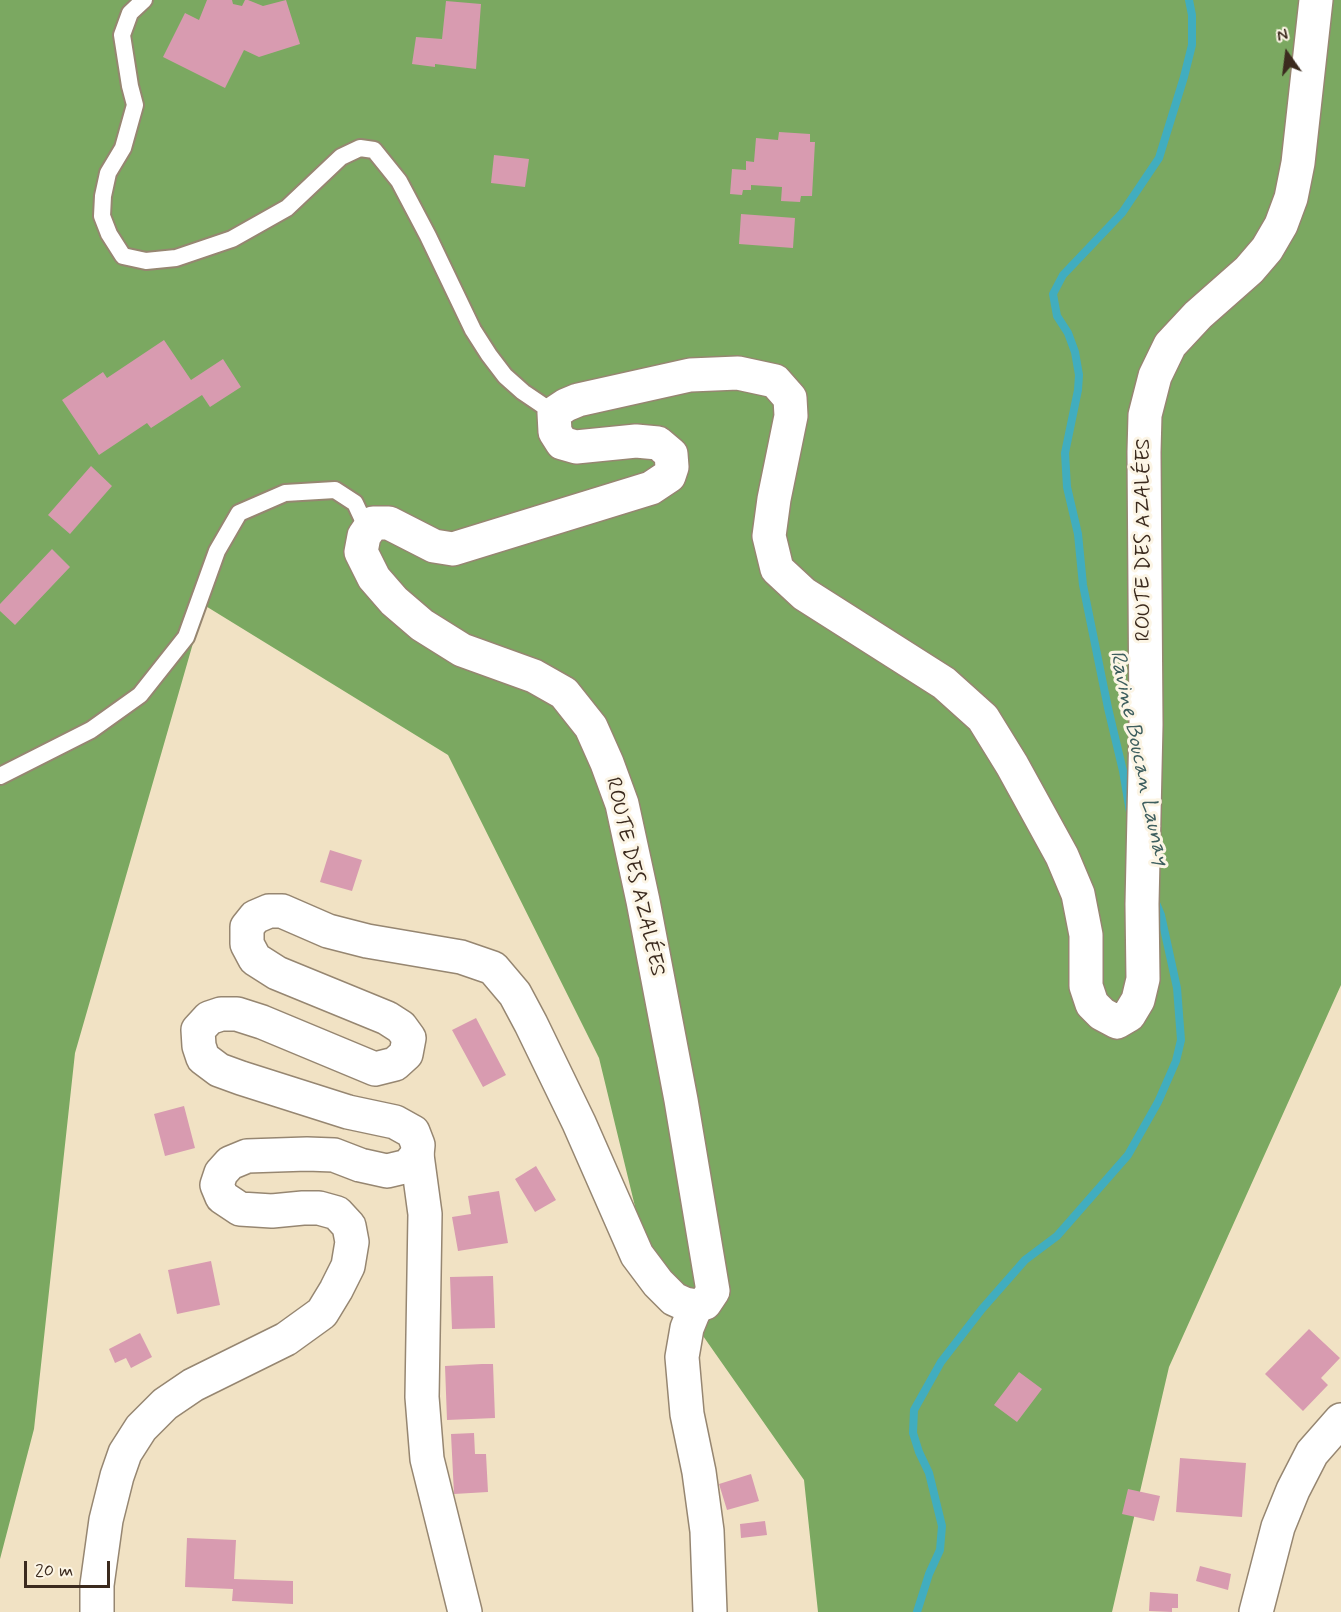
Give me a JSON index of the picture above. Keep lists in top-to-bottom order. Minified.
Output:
{"streets":{"main road":["ROUTE DES AZALÉES"]},"water":["Ravine Boucan Launay"],"scale_bar":"20 m","north":"top"}
